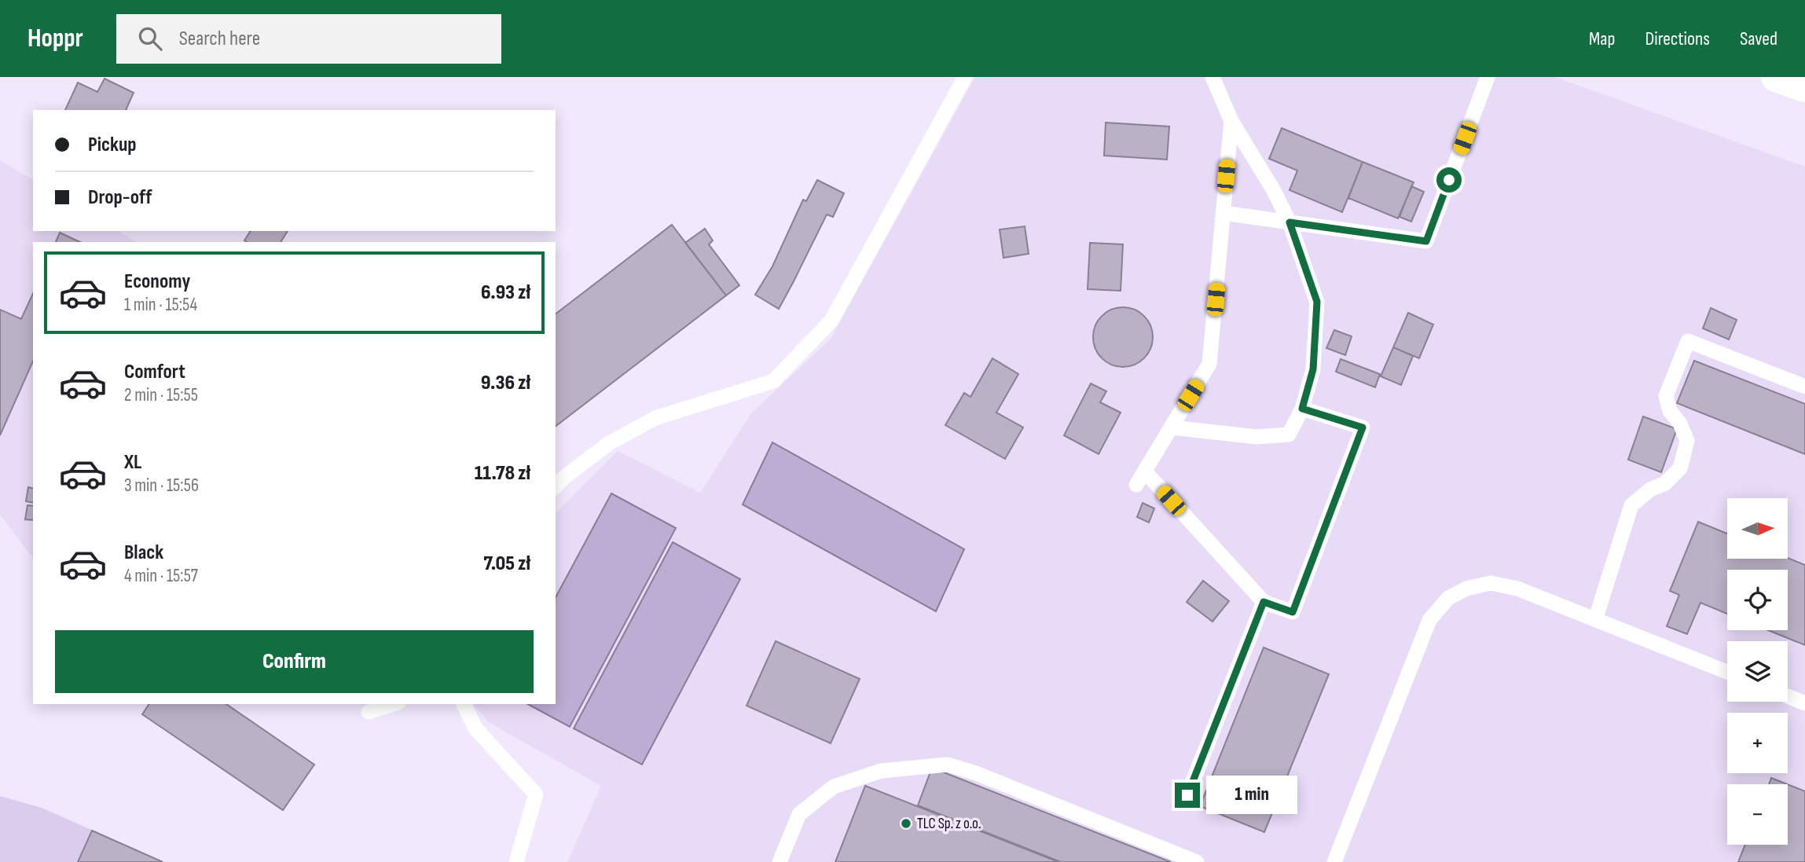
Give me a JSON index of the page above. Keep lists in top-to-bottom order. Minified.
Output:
{"places":["TLC Sp. z o.o."],"north":"right","page":{"header":"Hoppr","search":"Search here","nav":["Map","Directions","Saved"],"banner":["Pickup","Drop-off"],"list":[{"name":"Economy","note":"1 min · 15:54","value":"6.93 zł"},{"name":"Comfort","note":"2 min · 15:55","value":"9.36 zł"},{"name":"XL","note":"3 min · 15:56","value":"11.78 zł"},{"name":"Black","note":"4 min · 15:57","value":"7.05 zł"}],"map_buttons":["+","−"],"buttons":"Confirm","bubble":"1 min"}}
